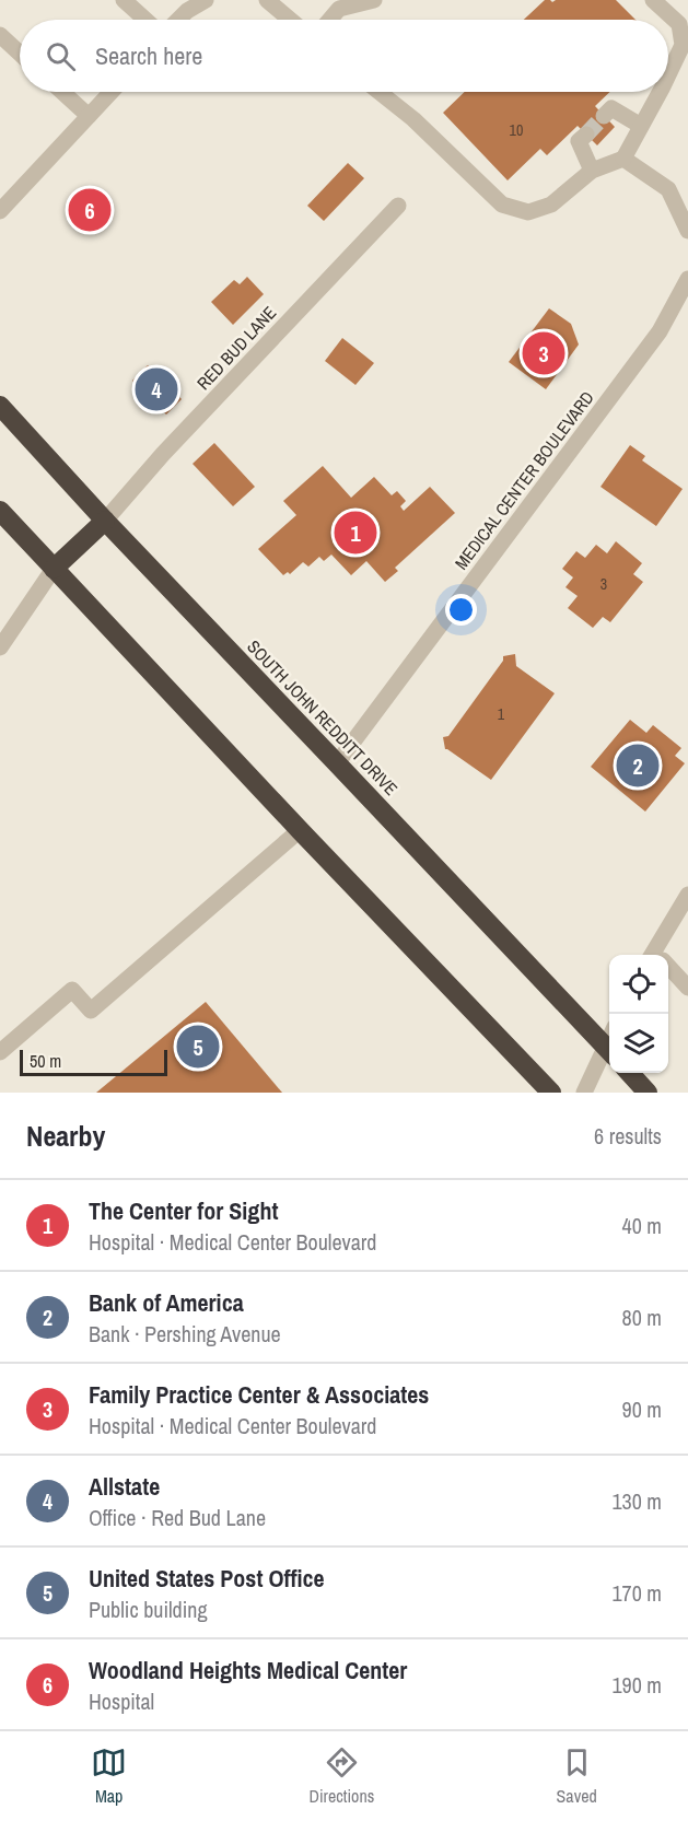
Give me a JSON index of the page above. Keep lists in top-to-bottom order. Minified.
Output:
{"streets":{"highway":["SOUTH JOHN REDDITT DRIVE"],"street":["RED BUD LANE","MEDICAL CENTER BOULEVARD"]},"crossings":[["RED BUD LANE","SOUTH JOHN REDDITT DRIVE"],["MEDICAL CENTER BOULEVARD","SOUTH JOHN REDDITT DRIVE"]],"house_numbers":["10","3","1"],"scale_bar":"50 m","page":{"search":"Search here","pins":["6","3","4","1","2","5"],"scale":"50 m","heading":["Nearby","6 results"],"list":[{"mark":"1","name":"The Center for Sight","note":"Hospital · Medical Center Boulevard","value":"40 m"},{"mark":"2","name":"Bank of America","note":"Bank · Pershing Avenue","value":"80 m"},{"mark":"3","name":"Family Practice Center & Associates","note":"Hospital · Medical Center Boulevard","value":"90 m"},{"mark":"4","name":"Allstate","note":"Office · Red Bud Lane","value":"130 m"},{"mark":"5","name":"United States Post Office","note":"Public building","value":"170 m"},{"mark":"6","name":"Woodland Heights Medical Center","note":"Hospital","value":"190 m"}],"nav":["Map","Directions","Saved"]}}
